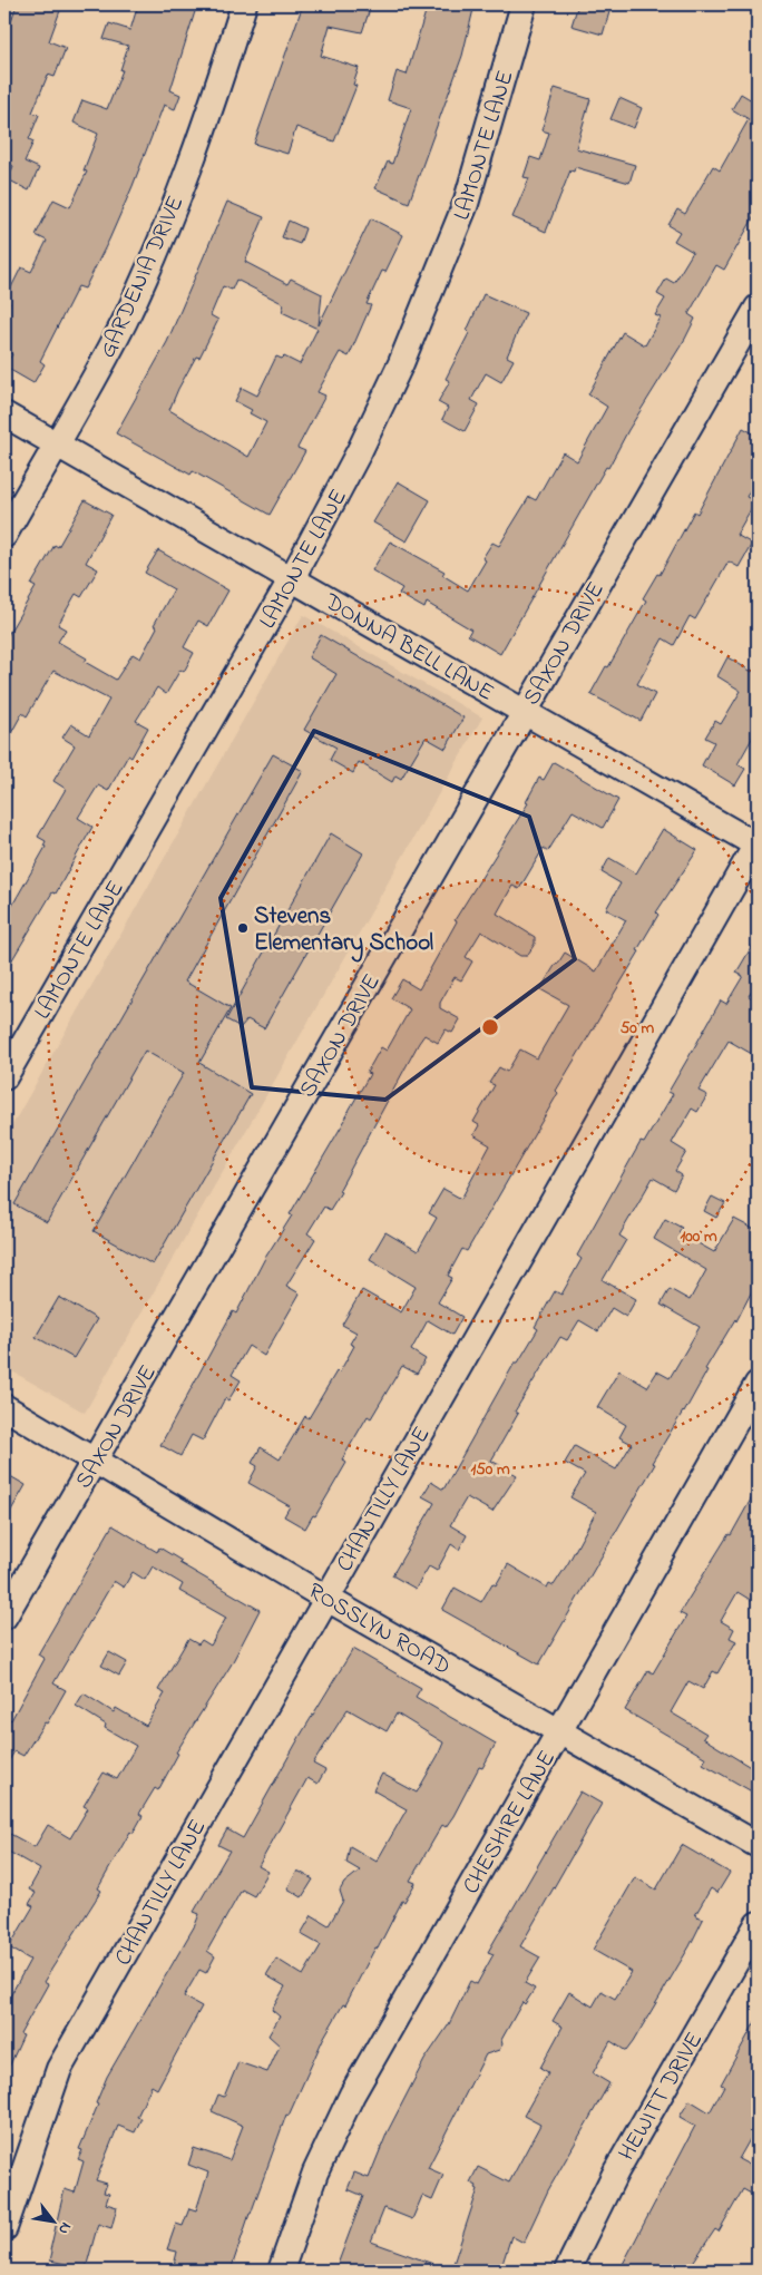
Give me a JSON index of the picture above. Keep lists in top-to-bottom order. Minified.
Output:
{"streets":{"street":["LAMONTE LANE","GARDENIA DRIVE","SAXON DRIVE","DONNA BELL LANE","CHANTILLY LANE","ROSSLYN ROAD","CHESHIRE LANE","HEWITT DRIVE"]},"crossings":[["LAMONTE LANE","DONNA BELL LANE"],["GARDENIA DRIVE","DONNA BELL LANE"],["SAXON DRIVE","DONNA BELL LANE"],["SAXON DRIVE","ROSSLYN ROAD"],["DONNA BELL LANE","CHANTILLY LANE"],["CHANTILLY LANE","ROSSLYN ROAD"],["ROSSLYN ROAD","CHESHIRE LANE"]],"places":["Stevens Elementary School"],"north":"bottom right","rings":["50 m","100 m","150 m"]}
